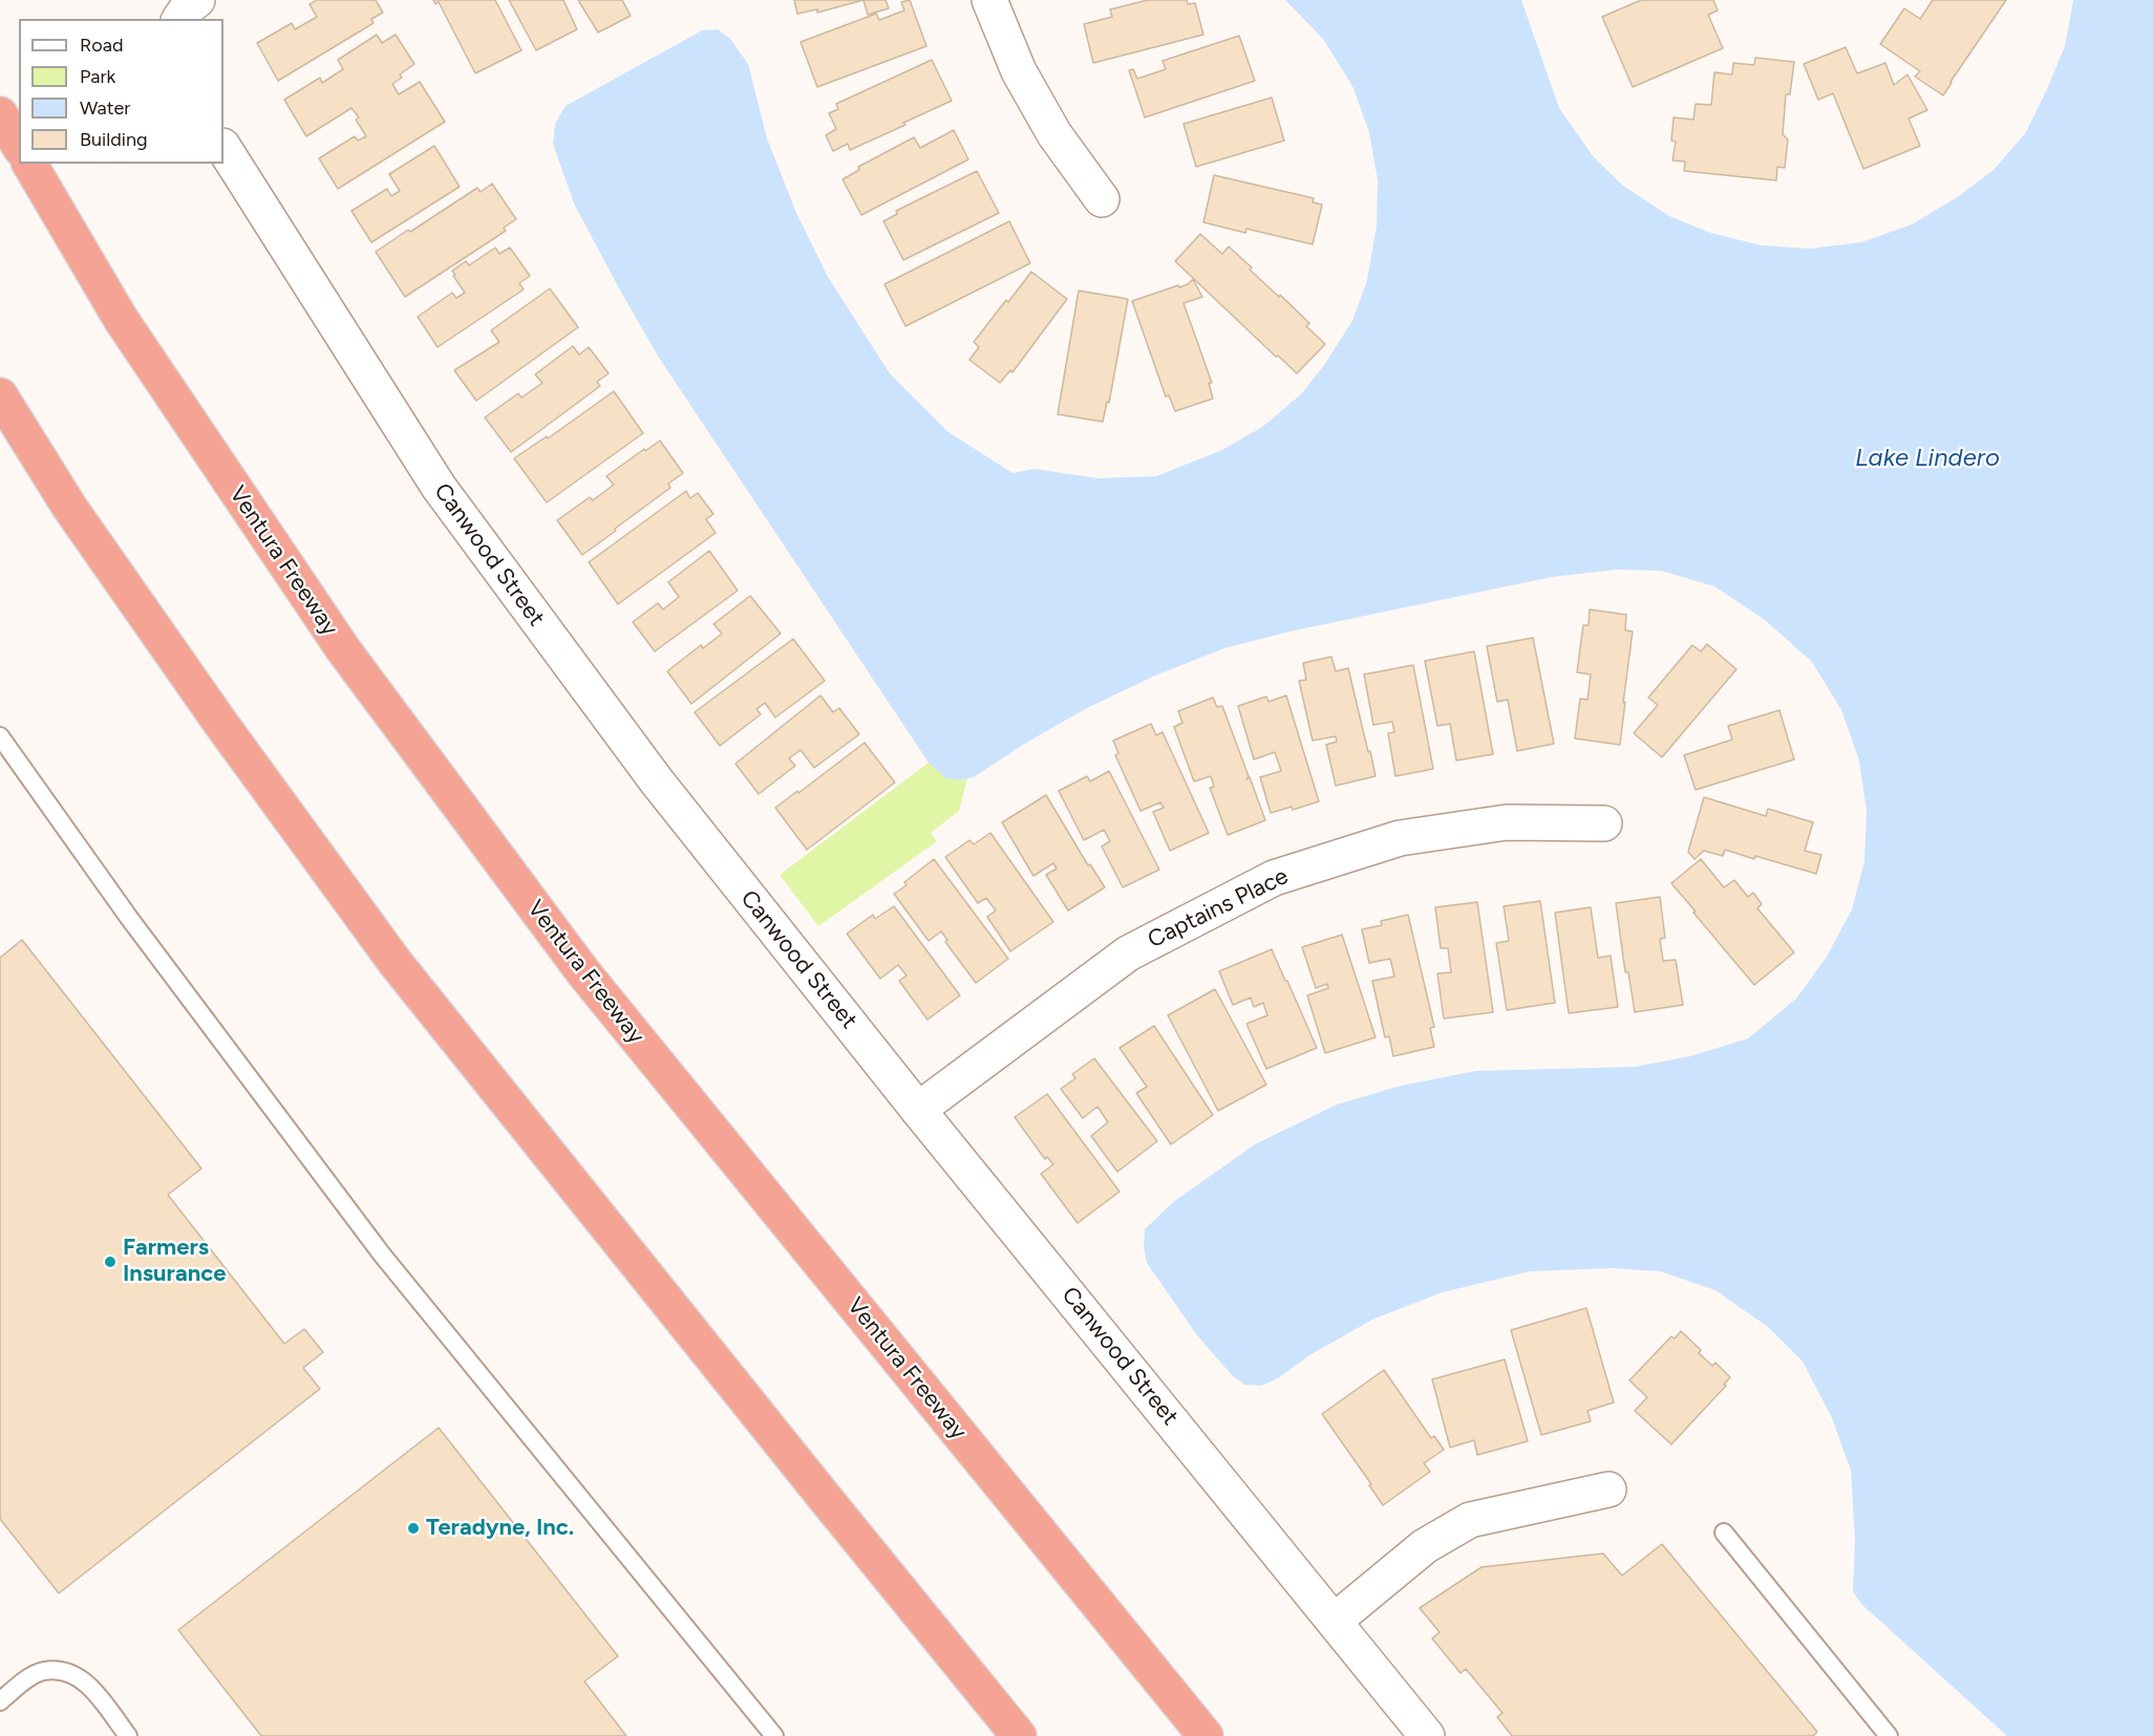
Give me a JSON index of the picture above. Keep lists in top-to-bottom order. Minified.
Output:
{"streets":{"highway":["Ventura Freeway"],"street":["Canwood Street","Captains Place"]},"crossings":[["Canwood Street","Captains Place"]],"water":["Lake Lindero"],"places":["Farmers Insurance","Teradyne, Inc."],"legend":["Road","Park","Water","Building"]}
